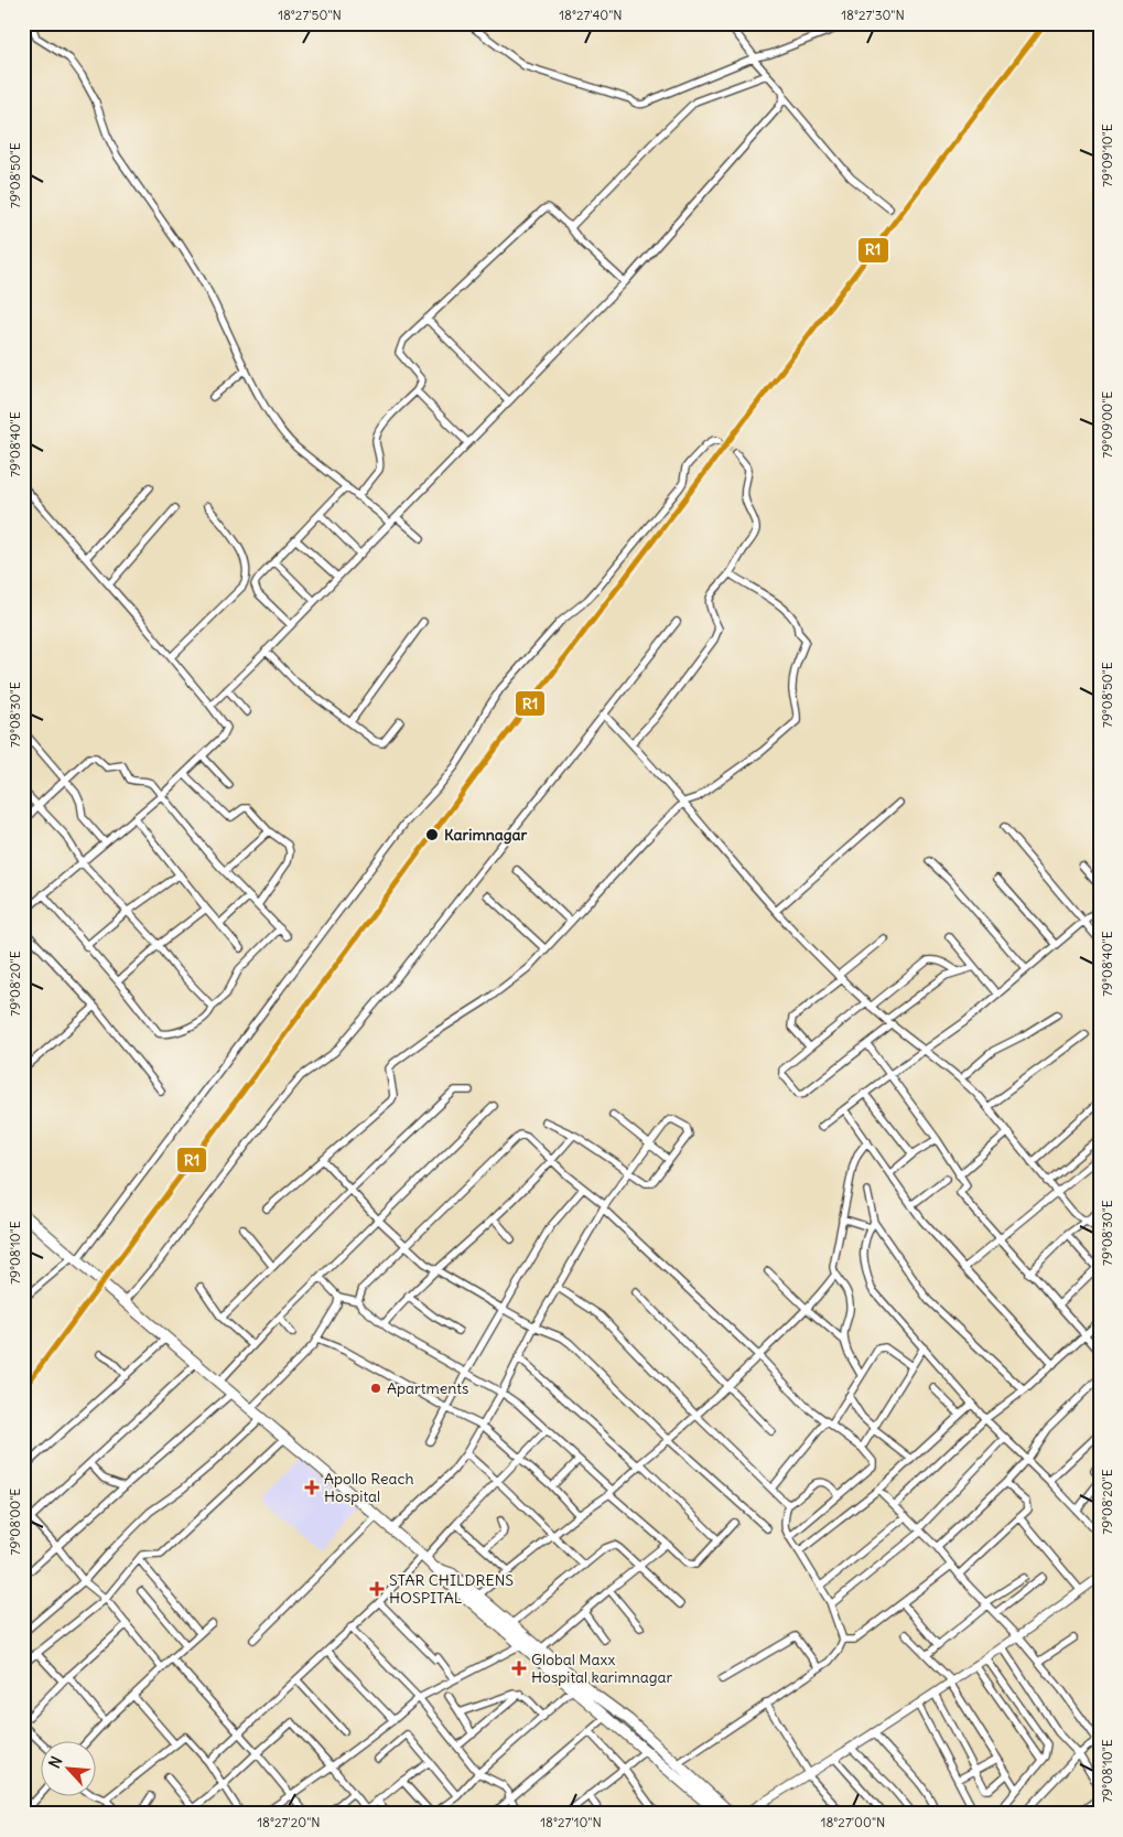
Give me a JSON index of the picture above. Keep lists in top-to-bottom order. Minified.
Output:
{"places":{"other":["Karimnagar","Apartments"],"health":["Apollo Reach Hospital","STAR CHILDRENS HOSPITAL","Global Maxx Hospital karimnagar"]},"lines":["transit line R1"],"north":"top left","coordinates":["18°27'50\"N","18°27'40\"N","18°27'30\"N","79°09'10\"E","79°08'50\"E","79°09'00\"E","79°08'40\"E","79°08'30\"E","79°08'20\"E","79°08'10\"E","79°08'00\"E","18°27'20\"N","18°27'10\"N","18°27'00\"N"]}
